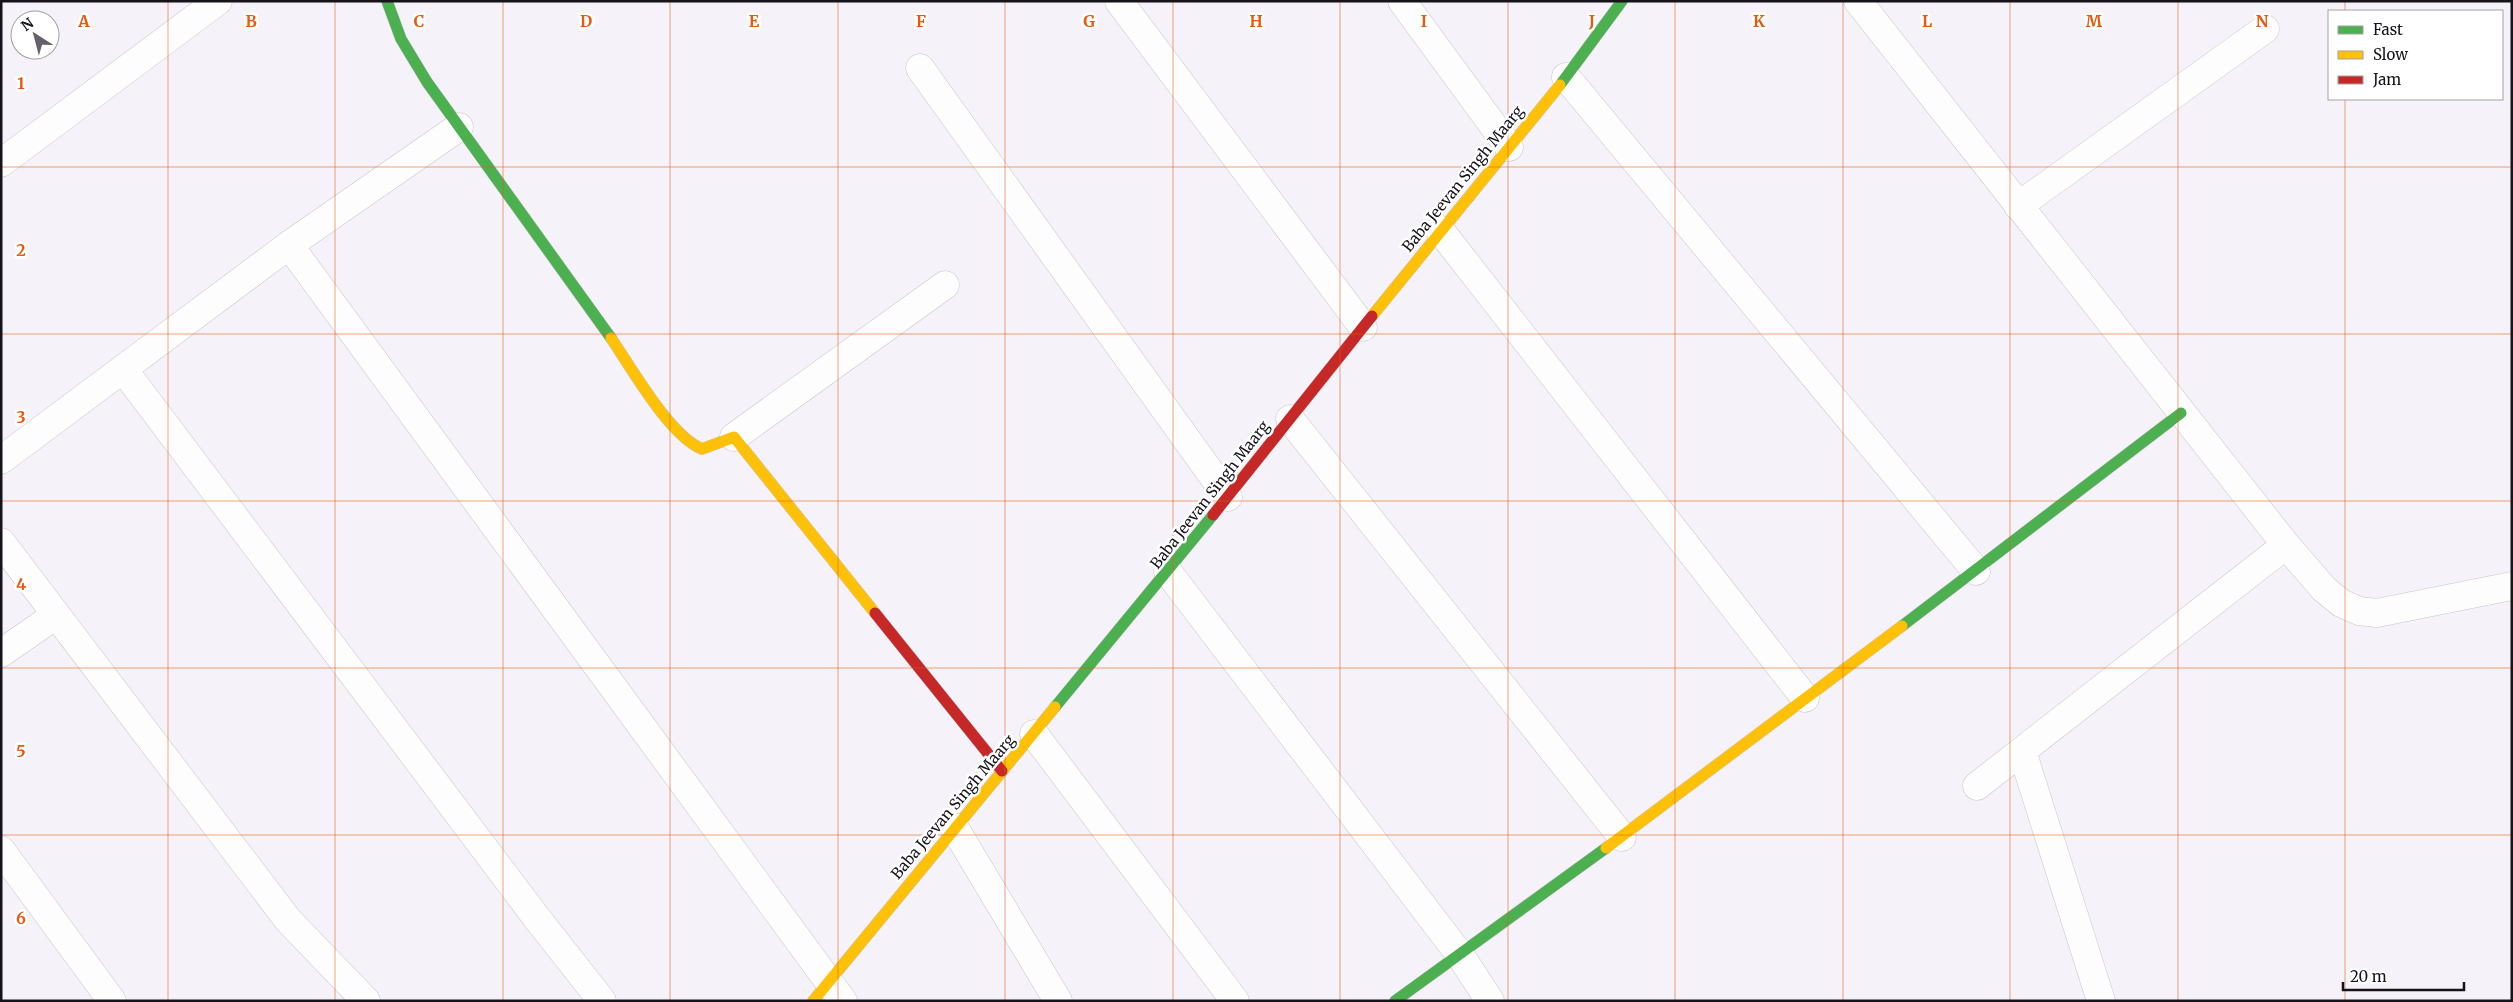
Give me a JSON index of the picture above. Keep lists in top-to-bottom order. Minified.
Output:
{"streets":{"street":["Baba Jeevan Singh Maarg"]},"legend":["Fast","Slow","Jam"],"scale_bar":"20 m","north":"top left","grid":{"columns":["A","B","C","D","E","F","G","H","I","J","K","L","M","N"],"rows":["1","2","3","4","5","6"]}}
